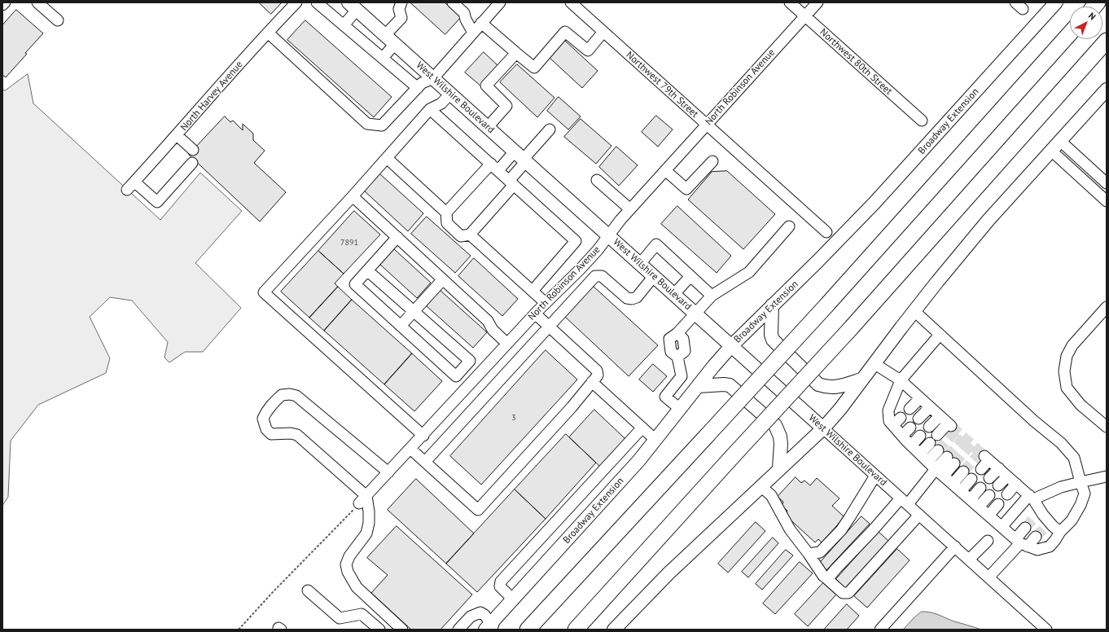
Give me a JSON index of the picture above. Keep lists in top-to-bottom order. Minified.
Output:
{"streets":{"main road":["West Wilshire Boulevard","Broadway Extension"],"street":["Northwest 80th Street","Northwest 79th Street","North Robinson Avenue","North Harvey Avenue"]},"crossings":[["Northwest 80th Street","North Robinson Avenue"],["Northwest 79th Street","North Robinson Avenue"],["North Robinson Avenue","West Wilshire Boulevard"],["West Wilshire Boulevard","Broadway Extension"]],"house_numbers":["7891","3"],"north":"top right"}
